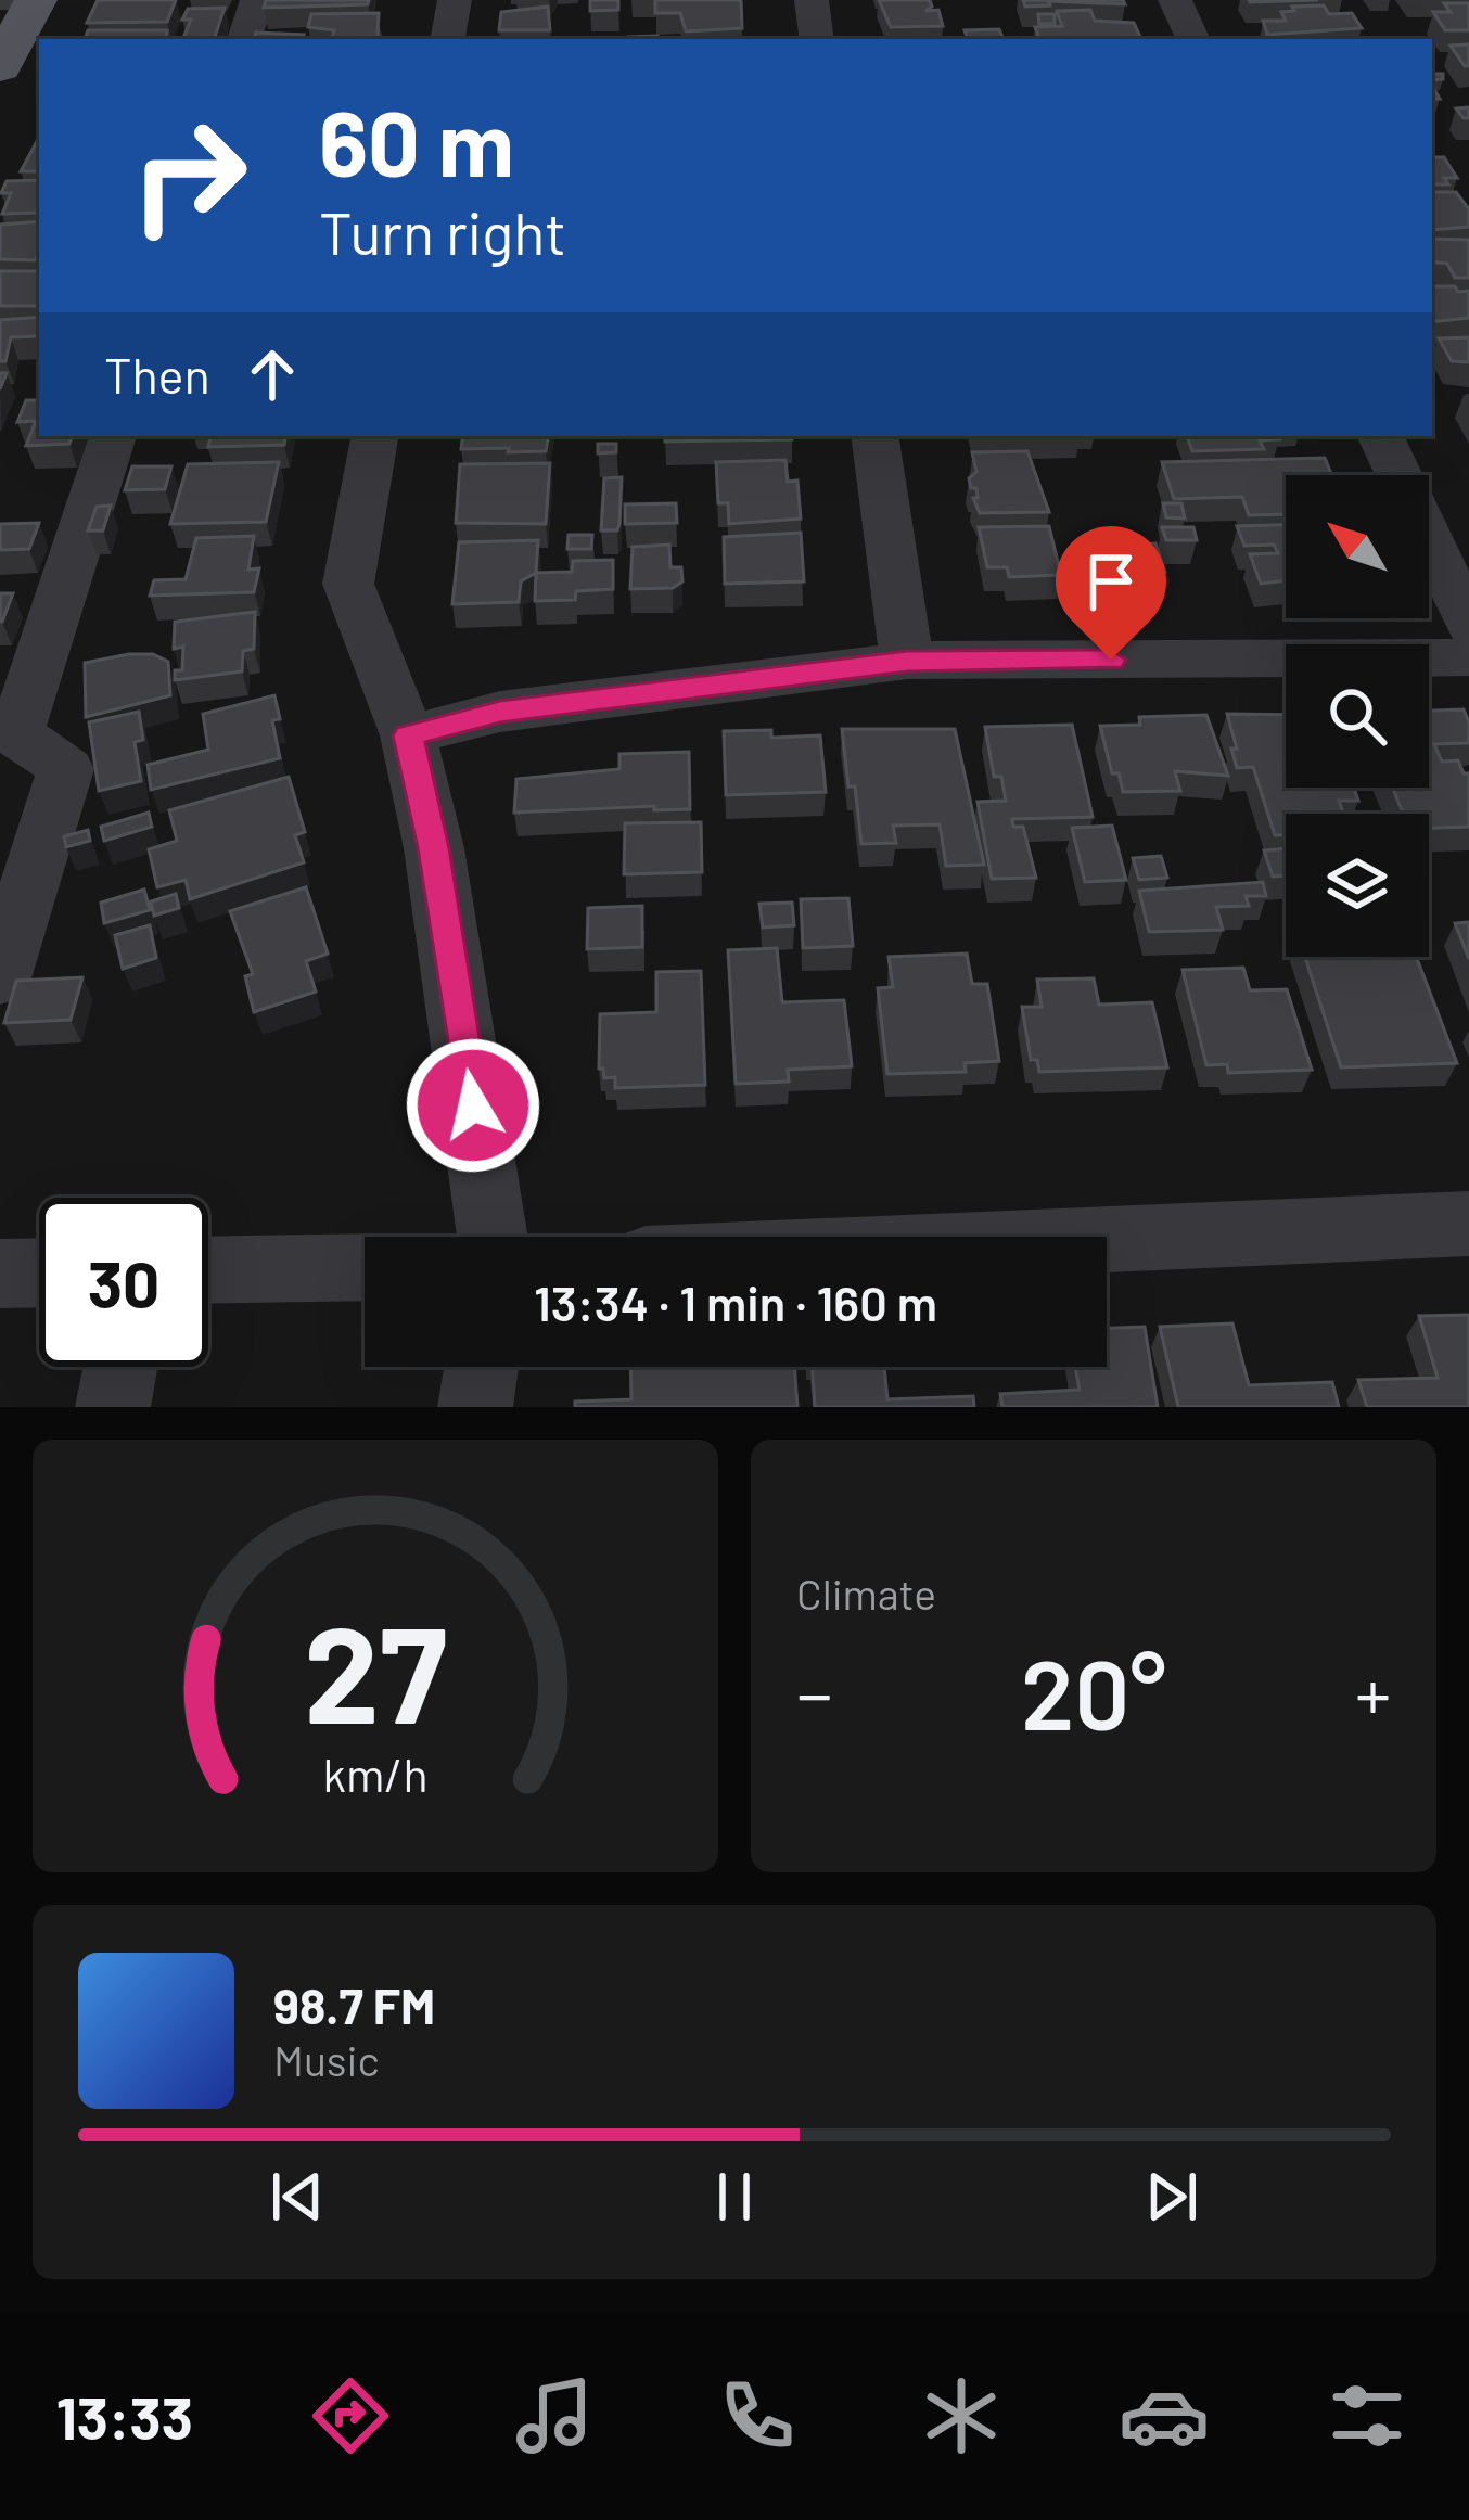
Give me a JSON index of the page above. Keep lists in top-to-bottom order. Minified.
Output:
{"north":"top left","page":{"turn":["60 m","Turn right"],"then":"Then","limit":"30","trip":"13:34 · 1 min · 160 m","tile":"Climate","heat":["−","20°","+"],"song":["98.7 FM","Music"],"tabs":"13:33","gauge":["27","km/h"]}}
